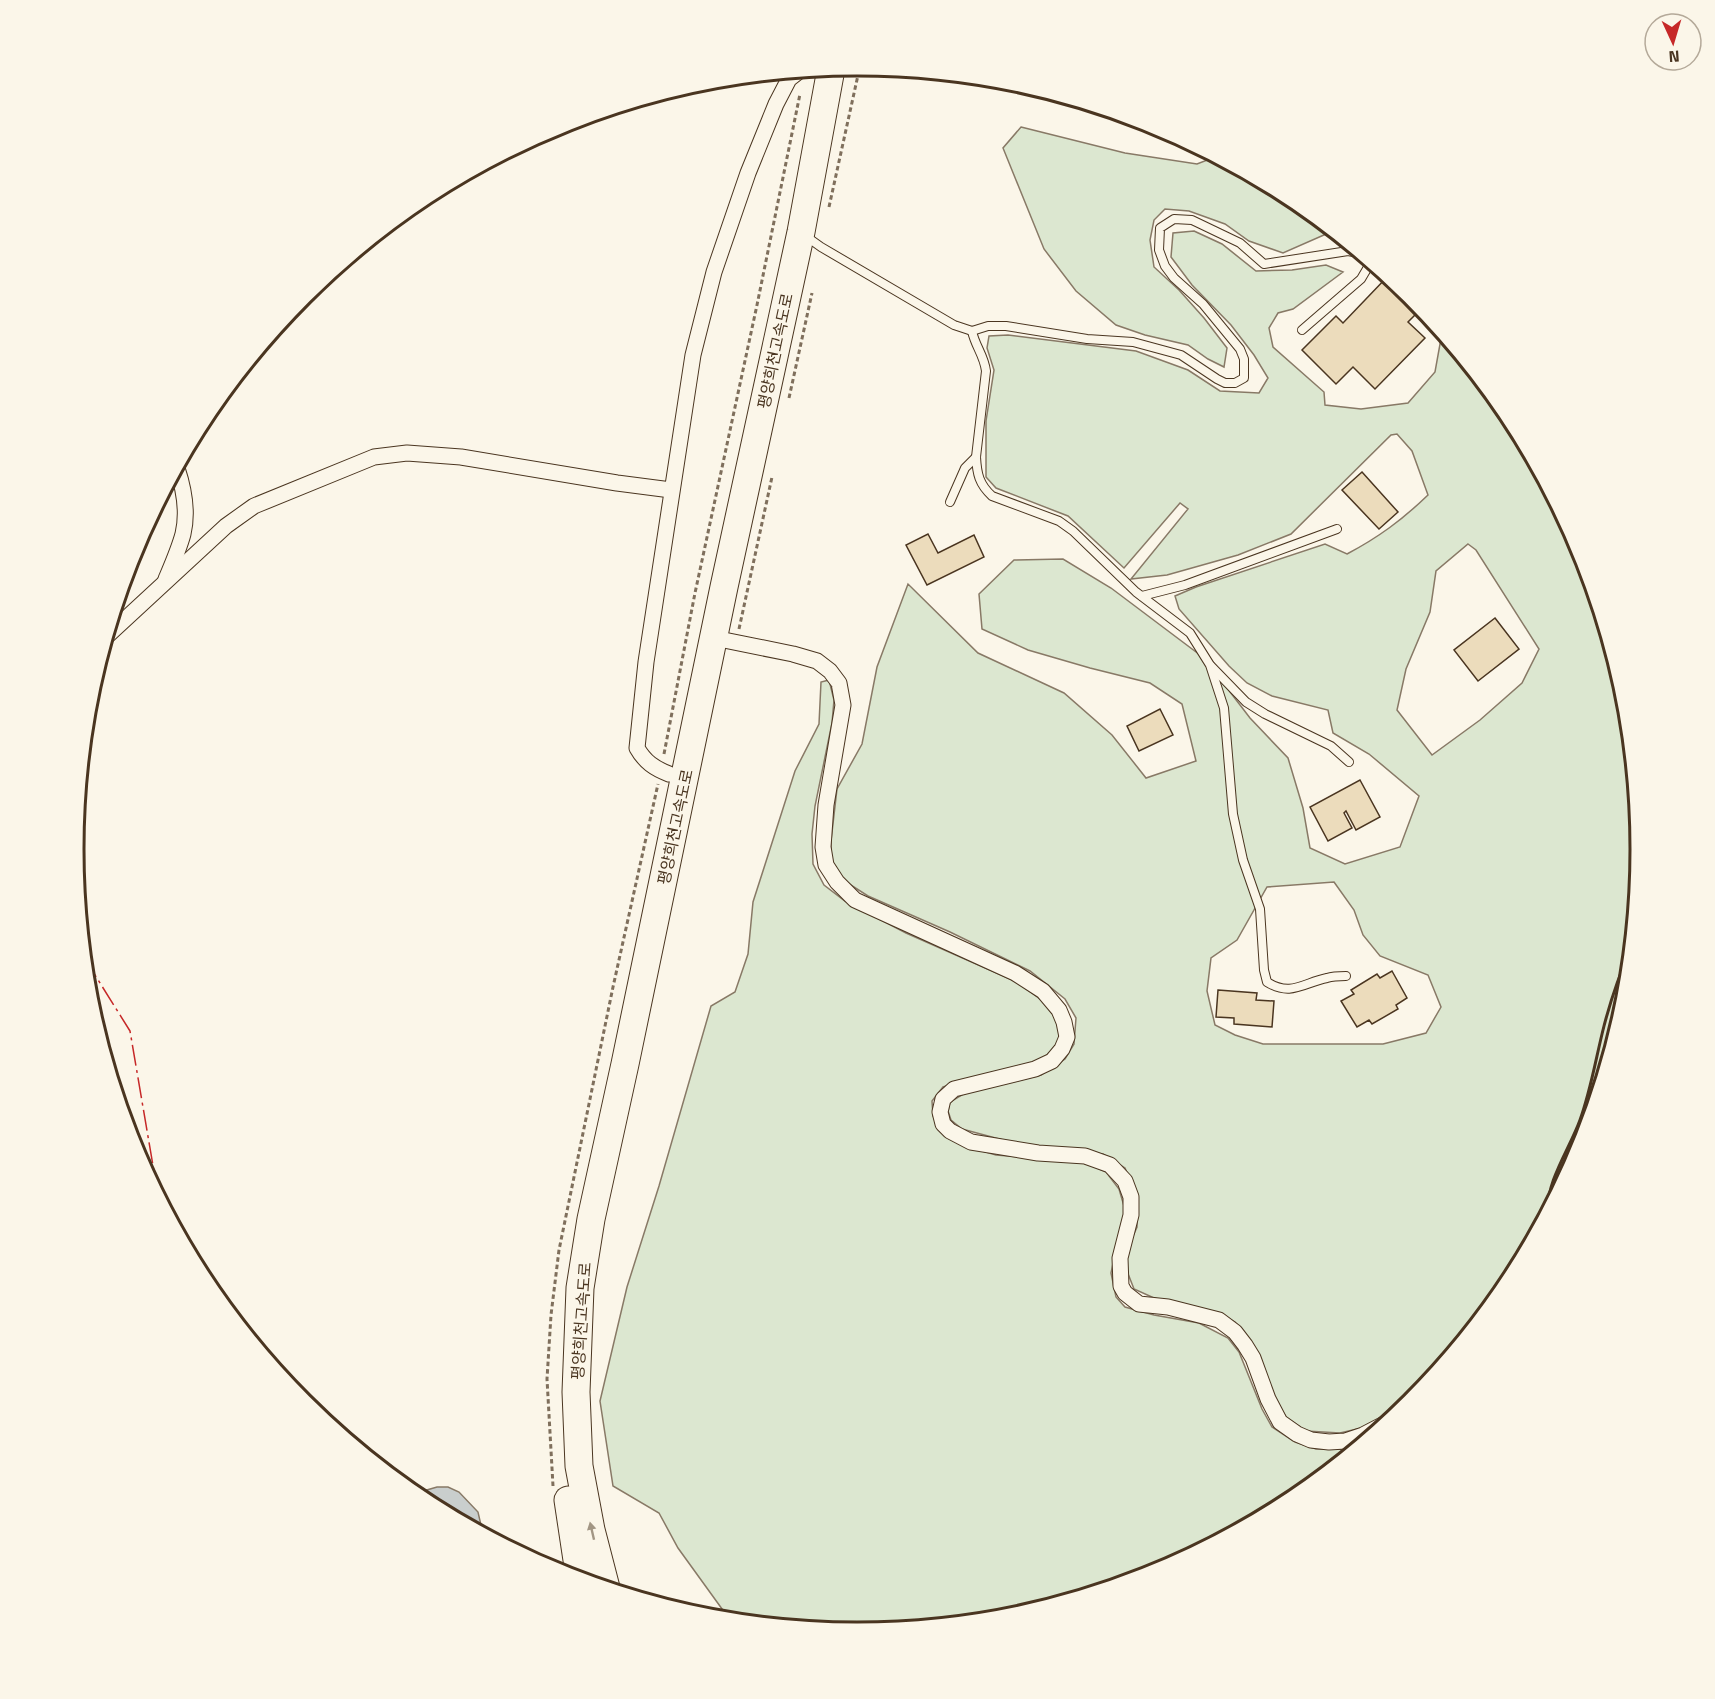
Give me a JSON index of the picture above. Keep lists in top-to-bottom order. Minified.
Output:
{"streets":{"highway":["평양희천고속도로"]},"north":"bottom"}
